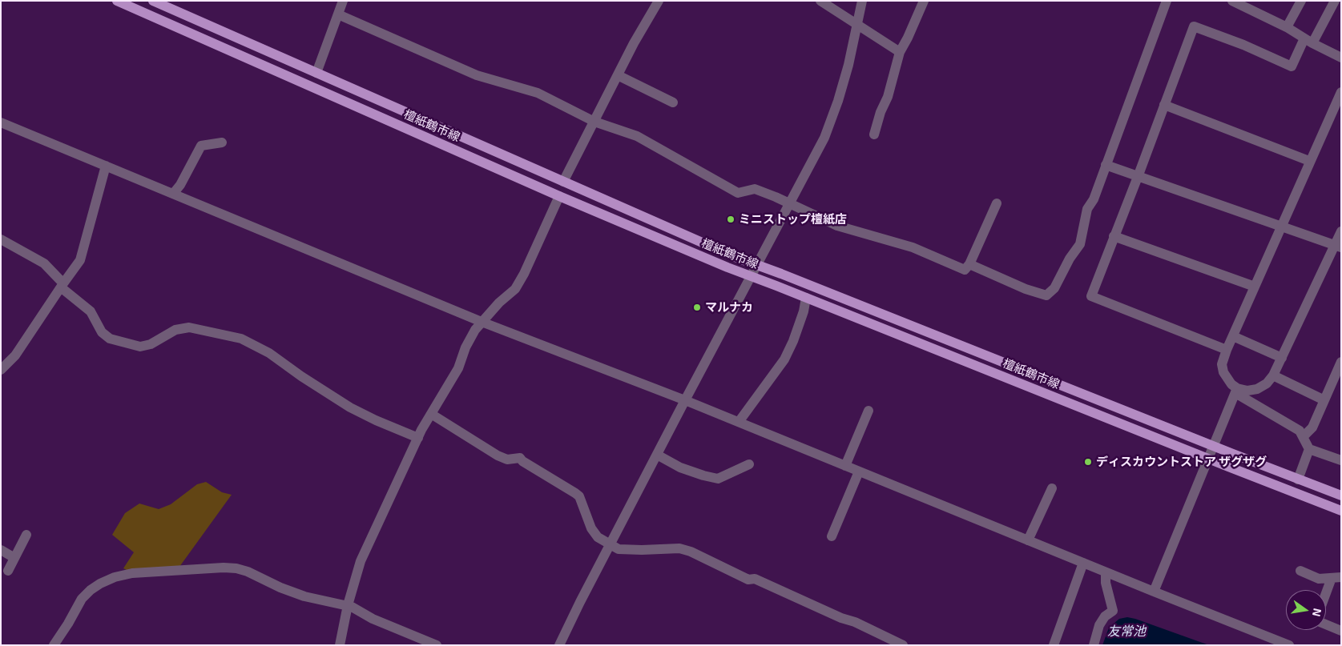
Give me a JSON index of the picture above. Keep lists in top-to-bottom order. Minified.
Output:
{"streets":{"main road":["檀紙鶴市線"]},"water":["友常池"],"places":["ミニストップ檀紙店","マルナカ","ディスカウントストア ザグザグ"],"north":"right"}
